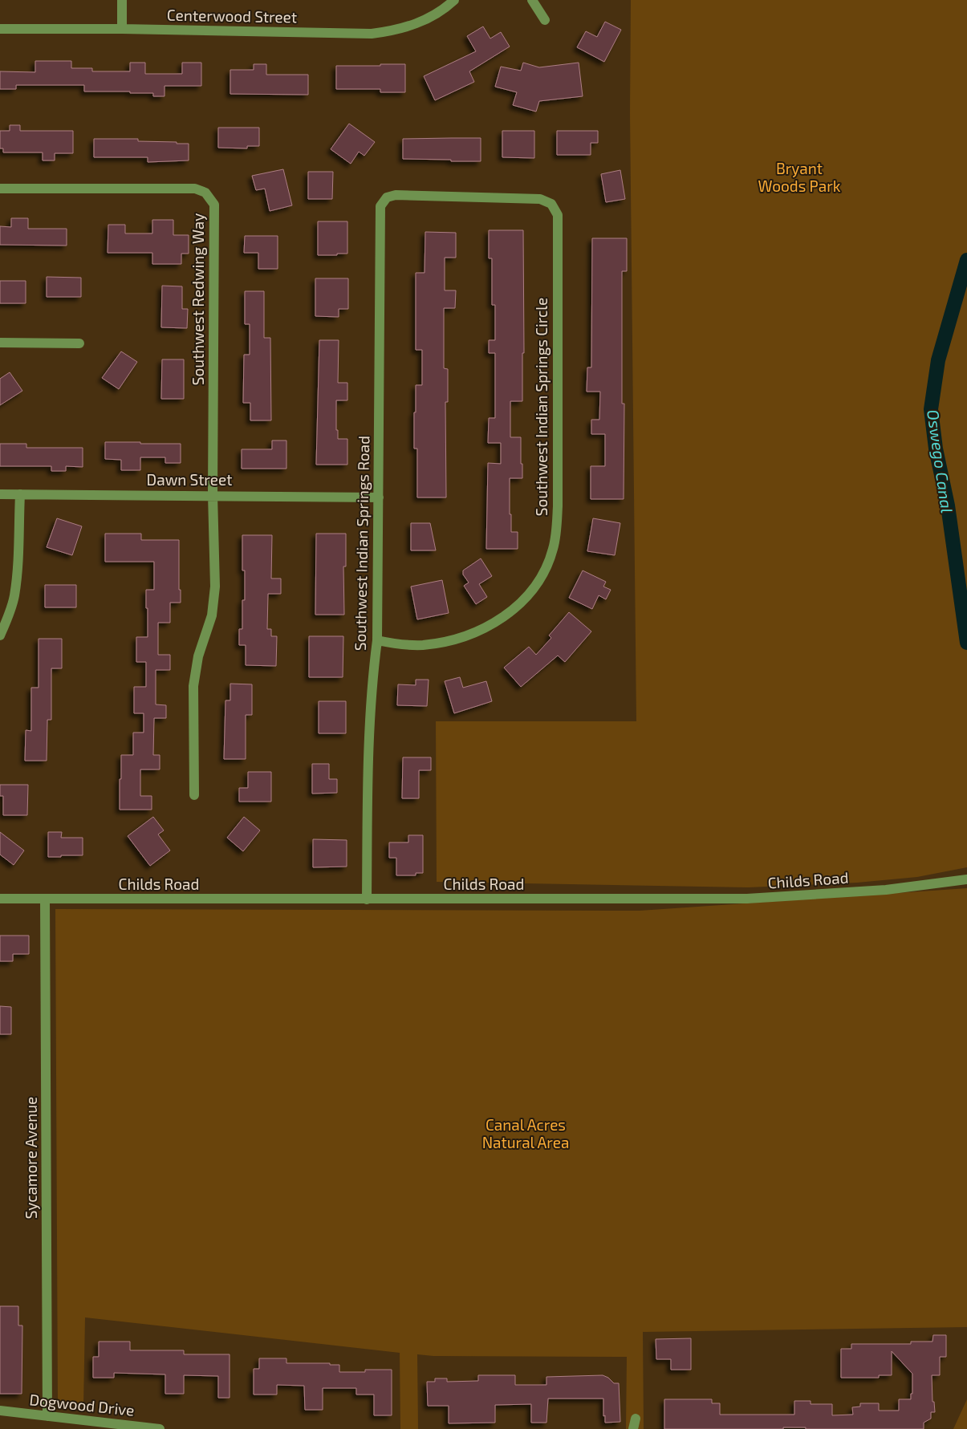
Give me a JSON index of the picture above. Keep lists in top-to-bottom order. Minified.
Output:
{"streets":{"street":["Centerwood Street","Southwest Redwing Way","Southwest Indian Springs Circle","Dawn Street","Southwest Indian Springs Road","Childs Road","Sycamore Avenue","Dogwood Drive"]},"crossings":[["Southwest Redwing Way","Dawn Street"],["Southwest Indian Springs Circle","Southwest Indian Springs Road"],["Dawn Street","Southwest Indian Springs Road"],["Southwest Indian Springs Road","Childs Road"],["Childs Road","Sycamore Avenue"],["Sycamore Avenue","Dogwood Drive"]],"water":["Oswego Canal"],"parks":["Bryant Woods Park","Canal Acres Natural Area"]}
